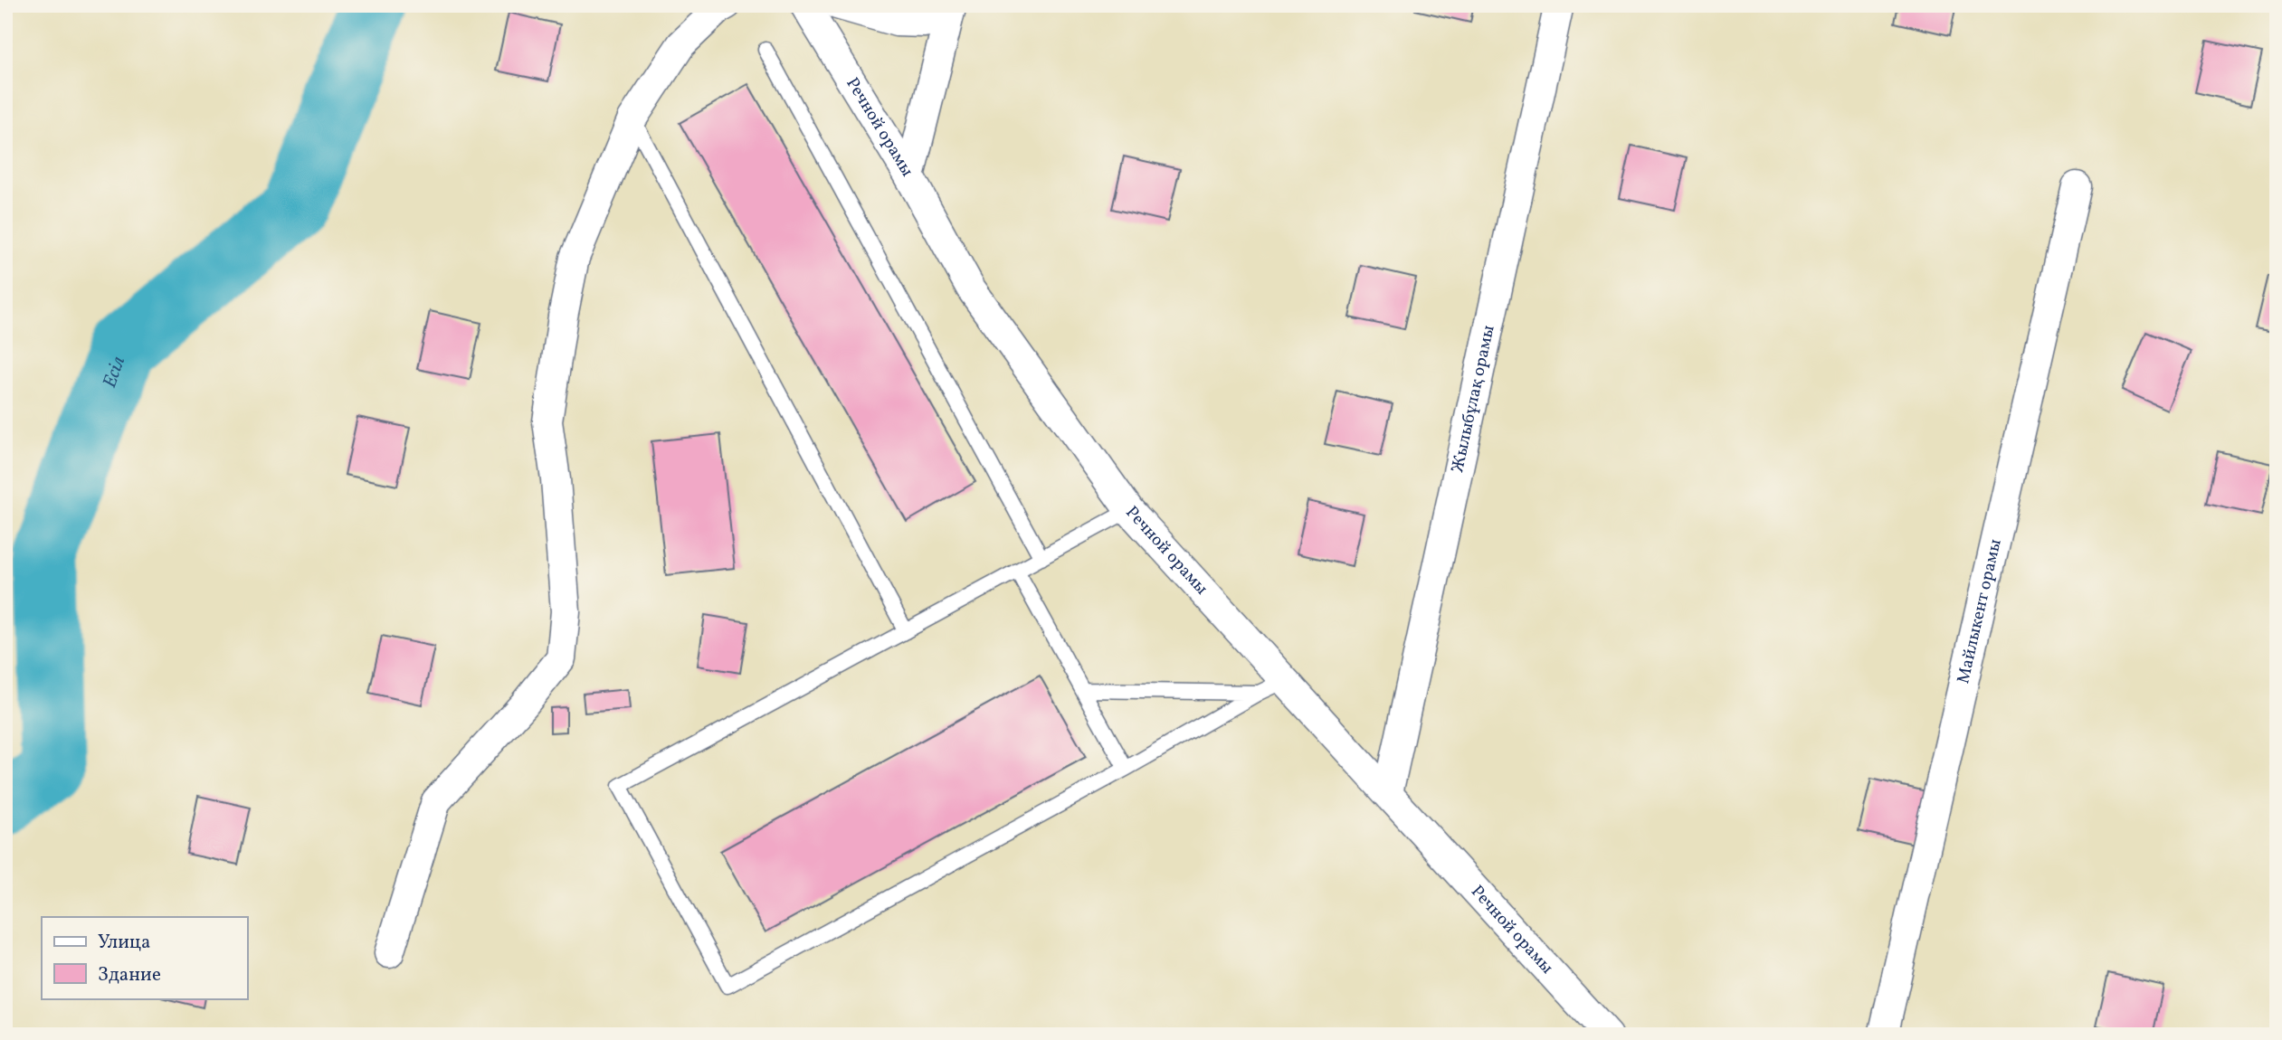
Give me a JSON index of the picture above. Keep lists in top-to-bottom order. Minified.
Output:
{"streets":{"street":["Речной орамы","Жылыбұлақ орамы","Майлыкент орамы"]},"crossings":[["Речной орамы","Жылыбұлақ орамы"]],"water":["Есіл"],"legend":["Улица","Здание"]}
